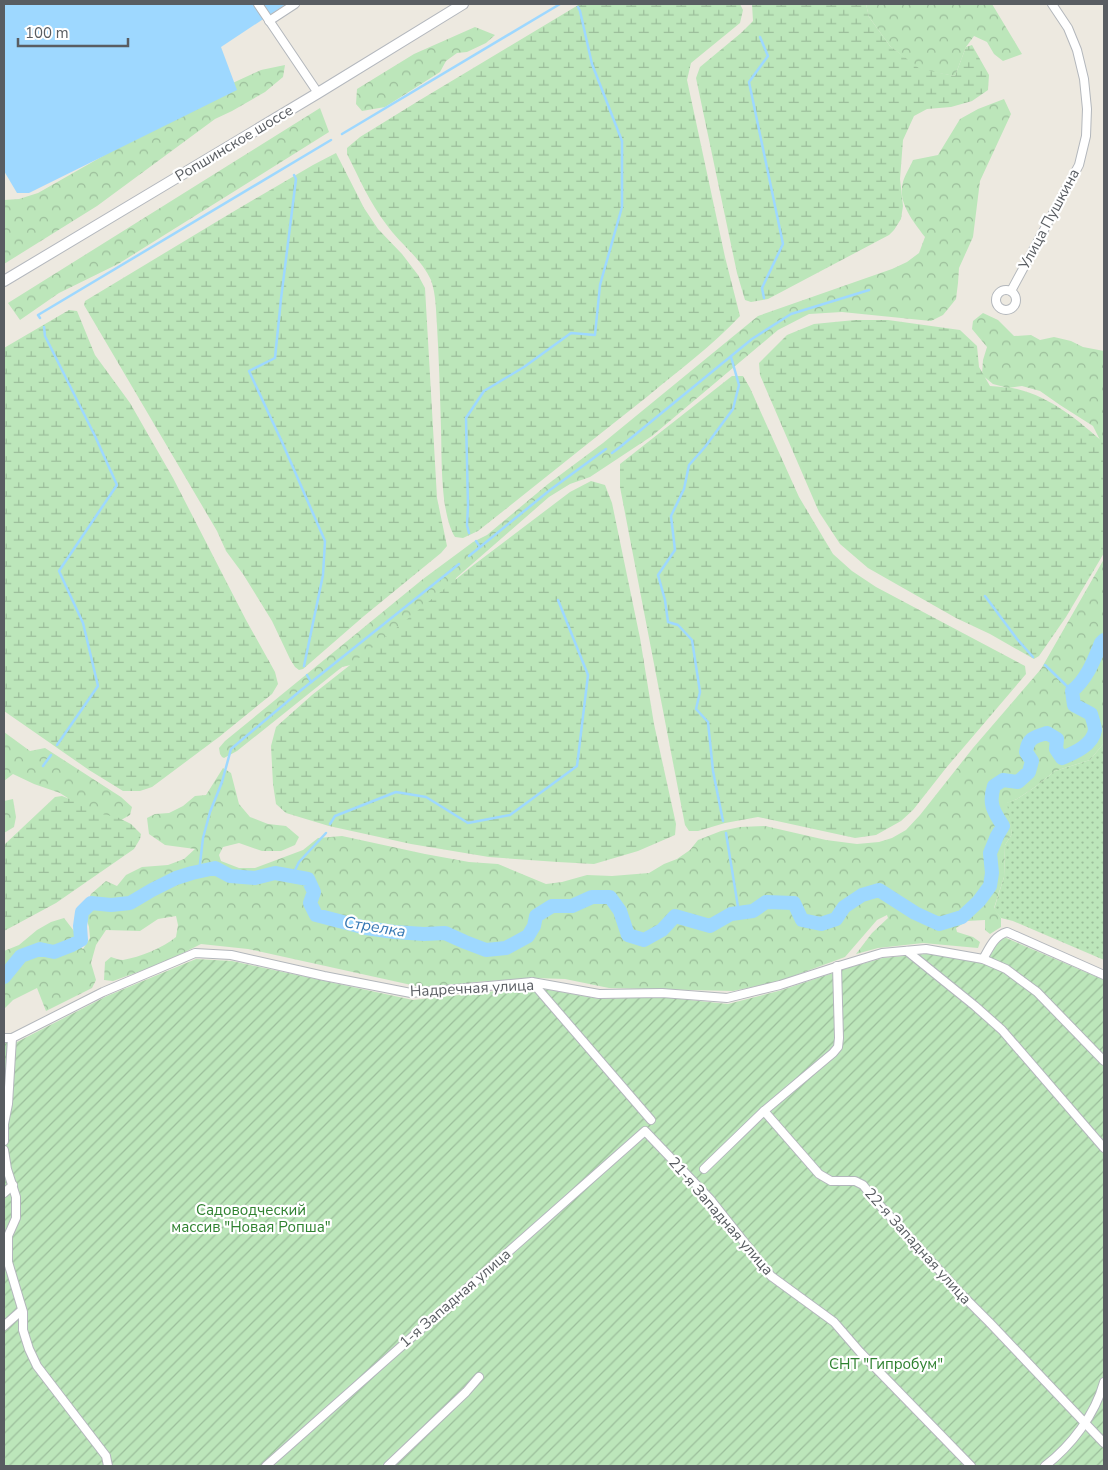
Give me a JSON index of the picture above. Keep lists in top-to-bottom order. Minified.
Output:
{"streets":{"main road":["Ропшинское шоссе"],"street":["Улица Пушкина","Надречная улица","21-я Западная улица","22-я Западная улица","1-я Западная улица"]},"crossings":[["21-я Западная улица","1-я Западная улица"]],"water":["Стрелка"],"parks":["Садоводческий массив \"Новая Ропша\"","СНТ \"Гипробум\""],"scale_bar":"100 m"}
